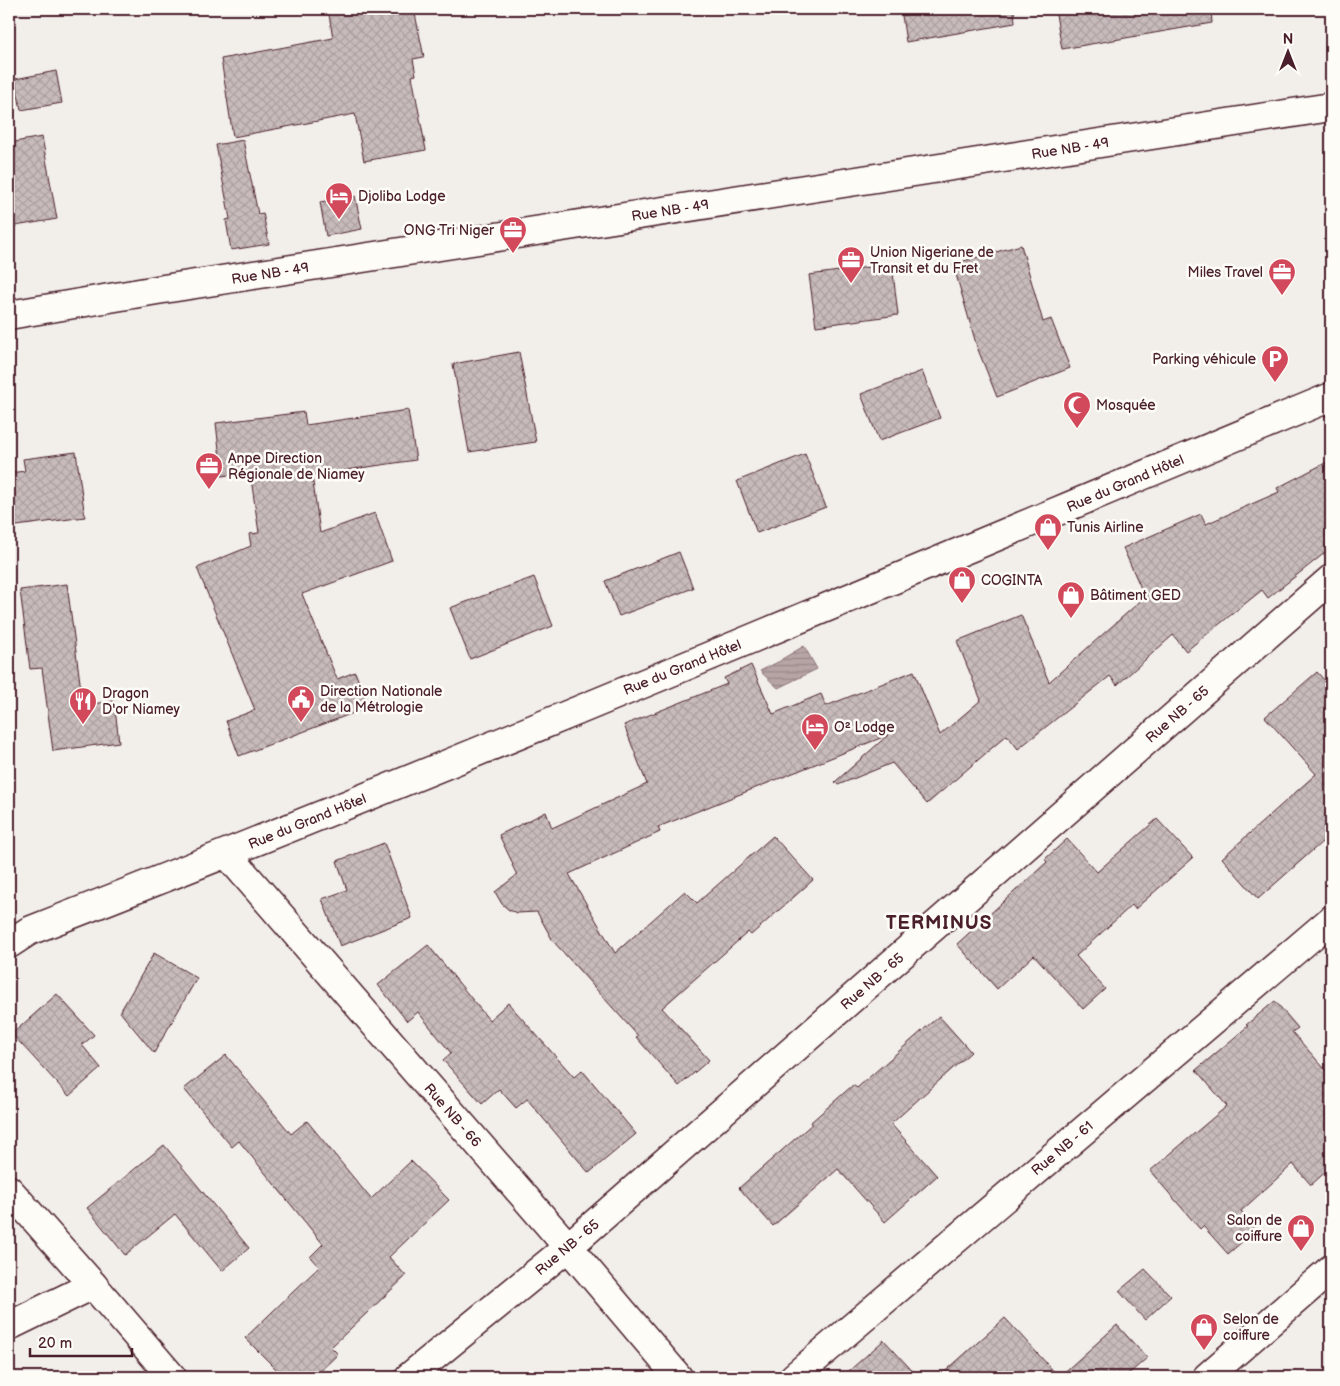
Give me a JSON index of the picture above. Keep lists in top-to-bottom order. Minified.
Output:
{"streets":{"street":["Rue NB - 49","Rue du Grand Hôtel","Rue NB - 65","Rue NB - 66","Rue NB - 61"]},"crossings":[["Rue du Grand Hôtel","Rue NB - 66"],["Rue NB - 65","Rue NB - 66"]],"districts":["TERMINUS"],"places":{"hotel":["Djoliba Lodge","O² Lodge"],"office":["ONG Tri Niger","Union Nigeriane de Transit et du Fret","Miles Travel","Anpe Direction Régionale de Niamey"],"parking":["Parking véhicule"],"mosque":["Mosquée"],"shop":["Tunis Airline","COGINTA","Bâtiment GED","Salon de coiffure","Selon de coiffure"],"public building":["Direction Nationale de la Métrologie"],"restaurant":["Dragon D'or Niamey"]},"scale_bar":"20 m","north":"top"}
